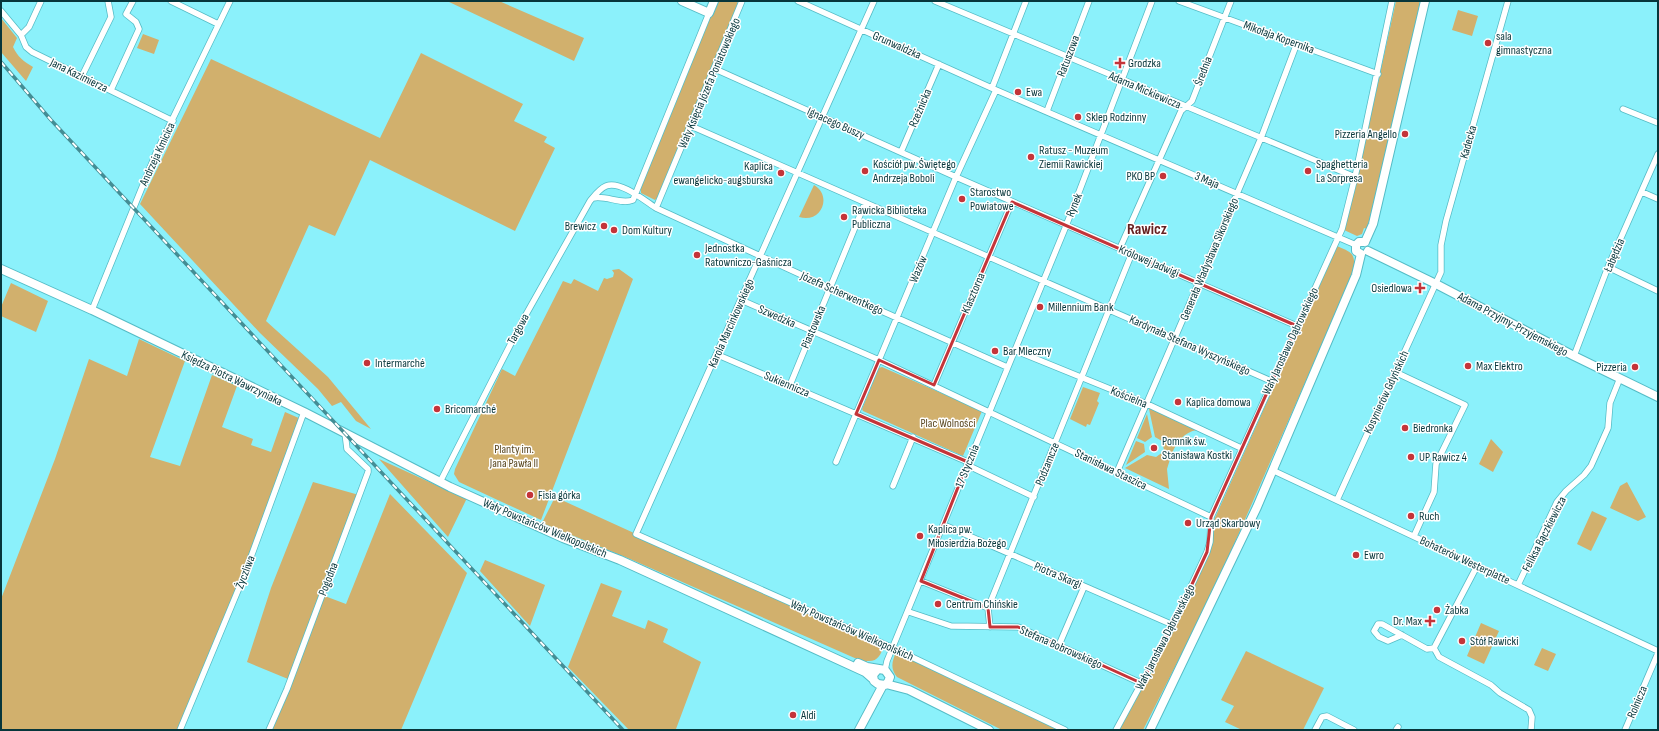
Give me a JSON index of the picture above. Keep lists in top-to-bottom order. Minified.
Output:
{"streets":{"main road":["Wały Księcia Józefa Poniatowskiego","Adama Przyjmy-Przyjemskiego","Księdza Piotra Wawrzyniaka","Wały Powstańców Wielkopolskich"],"street":["Mikołaja Kopernika","Grunwaldzka","Ratuszowa","Średnia","Jana Kazimierza","Adama Mickiewicza","Rzeźnicka","Ignacego Buszy","Kadecka","Andrzeja Kmicica","3 Maja","Rynek","Łabędzia","Generała Władysława Sikorskiego","Królowej Jadwigi","Wazów","Józefa Scherwentkego","Klasztorna","Szwedzka","Karola Marcinkowskiego","Piastowska","Targowa","Wały Jarosława Dąbrowskiego","Kardynała Stefana Wyszyńskiego","Sukiennicza","Kosynierów Gdyńskich","Kościelna","Podzamcze","17 Stycznia","Stanisława Staszica","Feliksa Bączkiewicza","Bohaterów Westerplatte","Życzliwa","Piotra Skargi","Pogodna","Stefana Bobrowskiego","Rolnicza"]},"crossings":[["Mikołaja Kopernika","Średnia"],["Mikołaja Kopernika","Generała Władysława Sikorskiego"],["Mikołaja Kopernika","Wały Jarosława Dąbrowskiego"],["Grunwaldzka","Rzeźnicka"],["Grunwaldzka","Karola Marcinkowskiego"],["Ratuszowa","Adama Mickiewicza"],["Średnia","Adama Mickiewicza"],["Średnia","3 Maja"],["Średnia","Królowej Jadwigi"],["Jana Kazimierza","Andrzeja Kmicica"],["Wały Księcia Józefa Poniatowskiego","Ignacego Buszy"],["Wały Księcia Józefa Poniatowskiego","Józefa Scherwentkego"],["Wały Księcia Józefa Poniatowskiego","Targowa"],["Wały Księcia Józefa Poniatowskiego","Kardynała Stefana Wyszyńskiego"],["Adama Mickiewicza","Rynek"],["Adama Mickiewicza","Generała Władysława Sikorskiego"],["Adama Mickiewicza","Wały Jarosława Dąbrowskiego"],["Rzeźnicka","Ignacego Buszy"],["Ignacego Buszy","Rynek"],["Ignacego Buszy","Wazów"],["Ignacego Buszy","Karola Marcinkowskiego"],["Kadecka","Adama Przyjmy-Przyjemskiego"],["Kadecka","Kosynierów Gdyńskich"],["Andrzeja Kmicica","Księdza Piotra Wawrzyniaka"],["3 Maja","Rynek"],["3 Maja","Generała Władysława Sikorskiego"],["3 Maja","Adama Przyjmy-Przyjemskiego"],["3 Maja","Wały Jarosława Dąbrowskiego"],["Rynek","Królowej Jadwigi"],["Rynek","Wazów"],["Rynek","Klasztorna"],["Rynek","17 Stycznia"],["Łabędzia","Adama Przyjmy-Przyjemskiego"],["Generała Władysława Sikorskiego","Królowej Jadwigi"],["Generała Władysława Sikorskiego","Kardynała Stefana Wyszyńskiego"],["Generała Władysława Sikorskiego","Kościelna"],["Generała Władysława Sikorskiego","Stanisława Staszica"],["Królowej Jadwigi","Wały Jarosława Dąbrowskiego"],["Królowej Jadwigi","Podzamcze"],["Królowej Jadwigi","17 Stycznia"],["Wazów","Józefa Scherwentkego"],["Wazów","Szwedzka"],["Wazów","Kardynała Stefana Wyszyńskiego"],["Józefa Scherwentkego","Klasztorna"],["Józefa Scherwentkego","Karola Marcinkowskiego"],["Józefa Scherwentkego","Piastowska"],["Józefa Scherwentkego","Targowa"],["Józefa Scherwentkego","17 Stycznia"],["Klasztorna","Kardynała Stefana Wyszyńskiego"],["Szwedzka","Karola Marcinkowskiego"],["Szwedzka","Piastowska"],["Karola Marcinkowskiego","Kardynała Stefana Wyszyńskiego"],["Karola Marcinkowskiego","Sukiennicza"],["Karola Marcinkowskiego","Wały Powstańców Wielkopolskich"],["Adama Przyjmy-Przyjemskiego","Kosynierów Gdyńskich"],["Adama Przyjmy-Przyjemskiego","Feliksa Bączkiewicza"],["Piastowska","Kardynała Stefana Wyszyńskiego"],["Piastowska","Sukiennicza"],["Targowa","Księdza Piotra Wawrzyniaka"],["Targowa","Wały Powstańców Wielkopolskich"],["Wały Jarosława Dąbrowskiego","Kardynała Stefana Wyszyńskiego"],["Wały Jarosława Dąbrowskiego","Kościelna"],["Wały Jarosława Dąbrowskiego","Stanisława Staszica"],["Wały Jarosława Dąbrowskiego","Piotra Skargi"],["Wały Jarosława Dąbrowskiego","Stefana Bobrowskiego"],["Kardynała Stefana Wyszyńskiego","Podzamcze"],["Kardynała Stefana Wyszyńskiego","17 Stycznia"],["Księdza Piotra Wawrzyniaka","Wały Powstańców Wielkopolskich"],["Księdza Piotra Wawrzyniaka","Życzliwa"],["Księdza Piotra Wawrzyniaka","Pogodna"],["Kosynierów Gdyńskich","Bohaterów Westerplatte"],["Kościelna","Podzamcze"],["Kościelna","17 Stycznia"],["Podzamcze","Stanisława Staszica"],["Podzamcze","Piotra Skargi"],["17 Stycznia","Stanisława Staszica"],["17 Stycznia","Wały Powstańców Wielkopolskich"],["17 Stycznia","Piotra Skargi"],["17 Stycznia","Stefana Bobrowskiego"],["Feliksa Bączkiewicza","Bohaterów Westerplatte"],["Bohaterów Westerplatte","Rolnicza"]],"districts":["Rawicz"],"parks":["Plac Wolności","Planty im. Jana Pawła II"],"places":{"other":["sala gimnastyczna","Ewa","Sklep Rodzinny","Pizzeria Angello","Ratusz - Muzeum Ziemii Rawickiej","Kościół pw. Świętego Andrzeja Boboli","Spaghetteria La Sorpresa","Kaplica ewangelicko-augsburska","PKO BP","Starostwo Powiatowe","Rawicka Biblioteka Publiczna","Brewicz","Dom Kultury","Jednostka Ratowniczo-Gaśnicza","Millennium Bank","Bar Mleczny","Intermarché","Max Elektro","Pizzeria","Kaplica domowa","Bricomarché","Biedronka","Pomnik św. Stanisława Kostki","UP Rawicz 4","Fisia górka","Ruch","Urząd Skarbowy","Kaplica pw. Miłosierdzia Bożego","Ewro","Centrum Chińskie","Żabka","Stół Rawicki","Aldi"],"health":["Grodzka","Osiedlowa","Dr. Max"]}}
